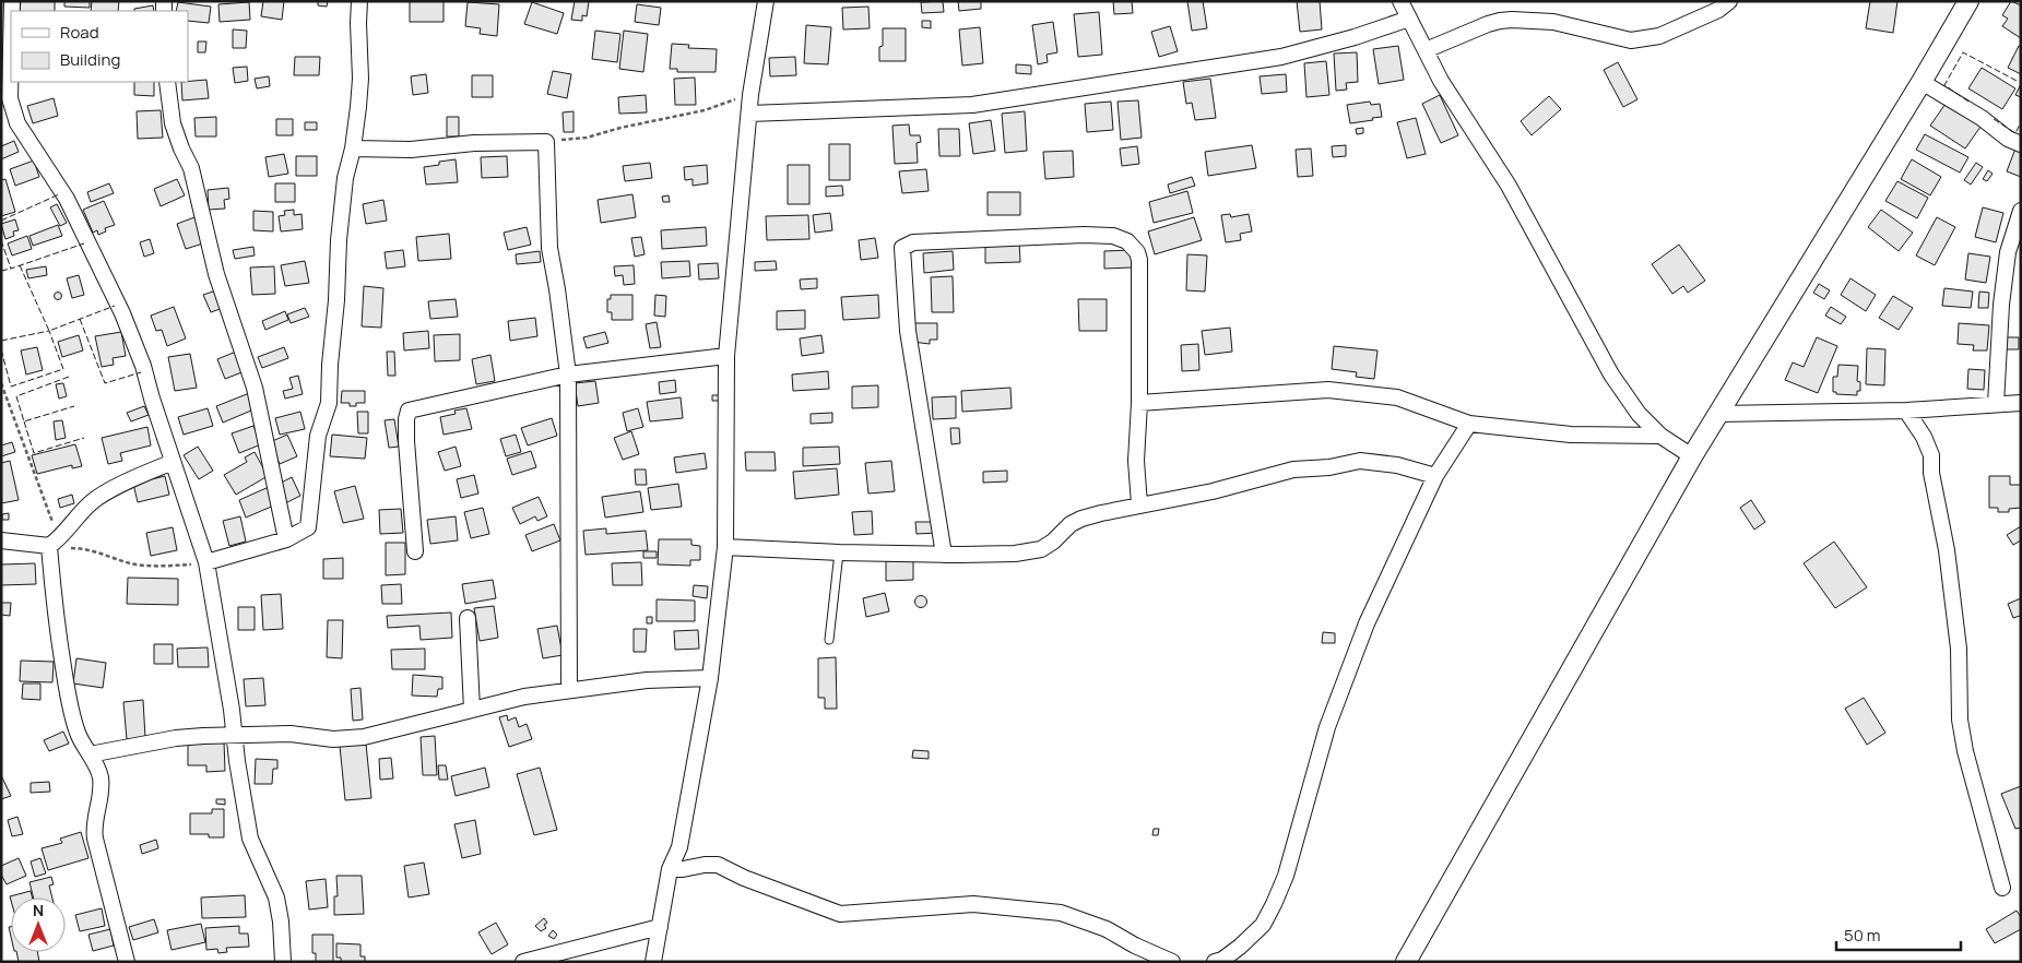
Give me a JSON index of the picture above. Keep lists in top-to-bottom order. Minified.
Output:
{"legend":["Road","Building"],"scale_bar":"50 m","north":"top"}
